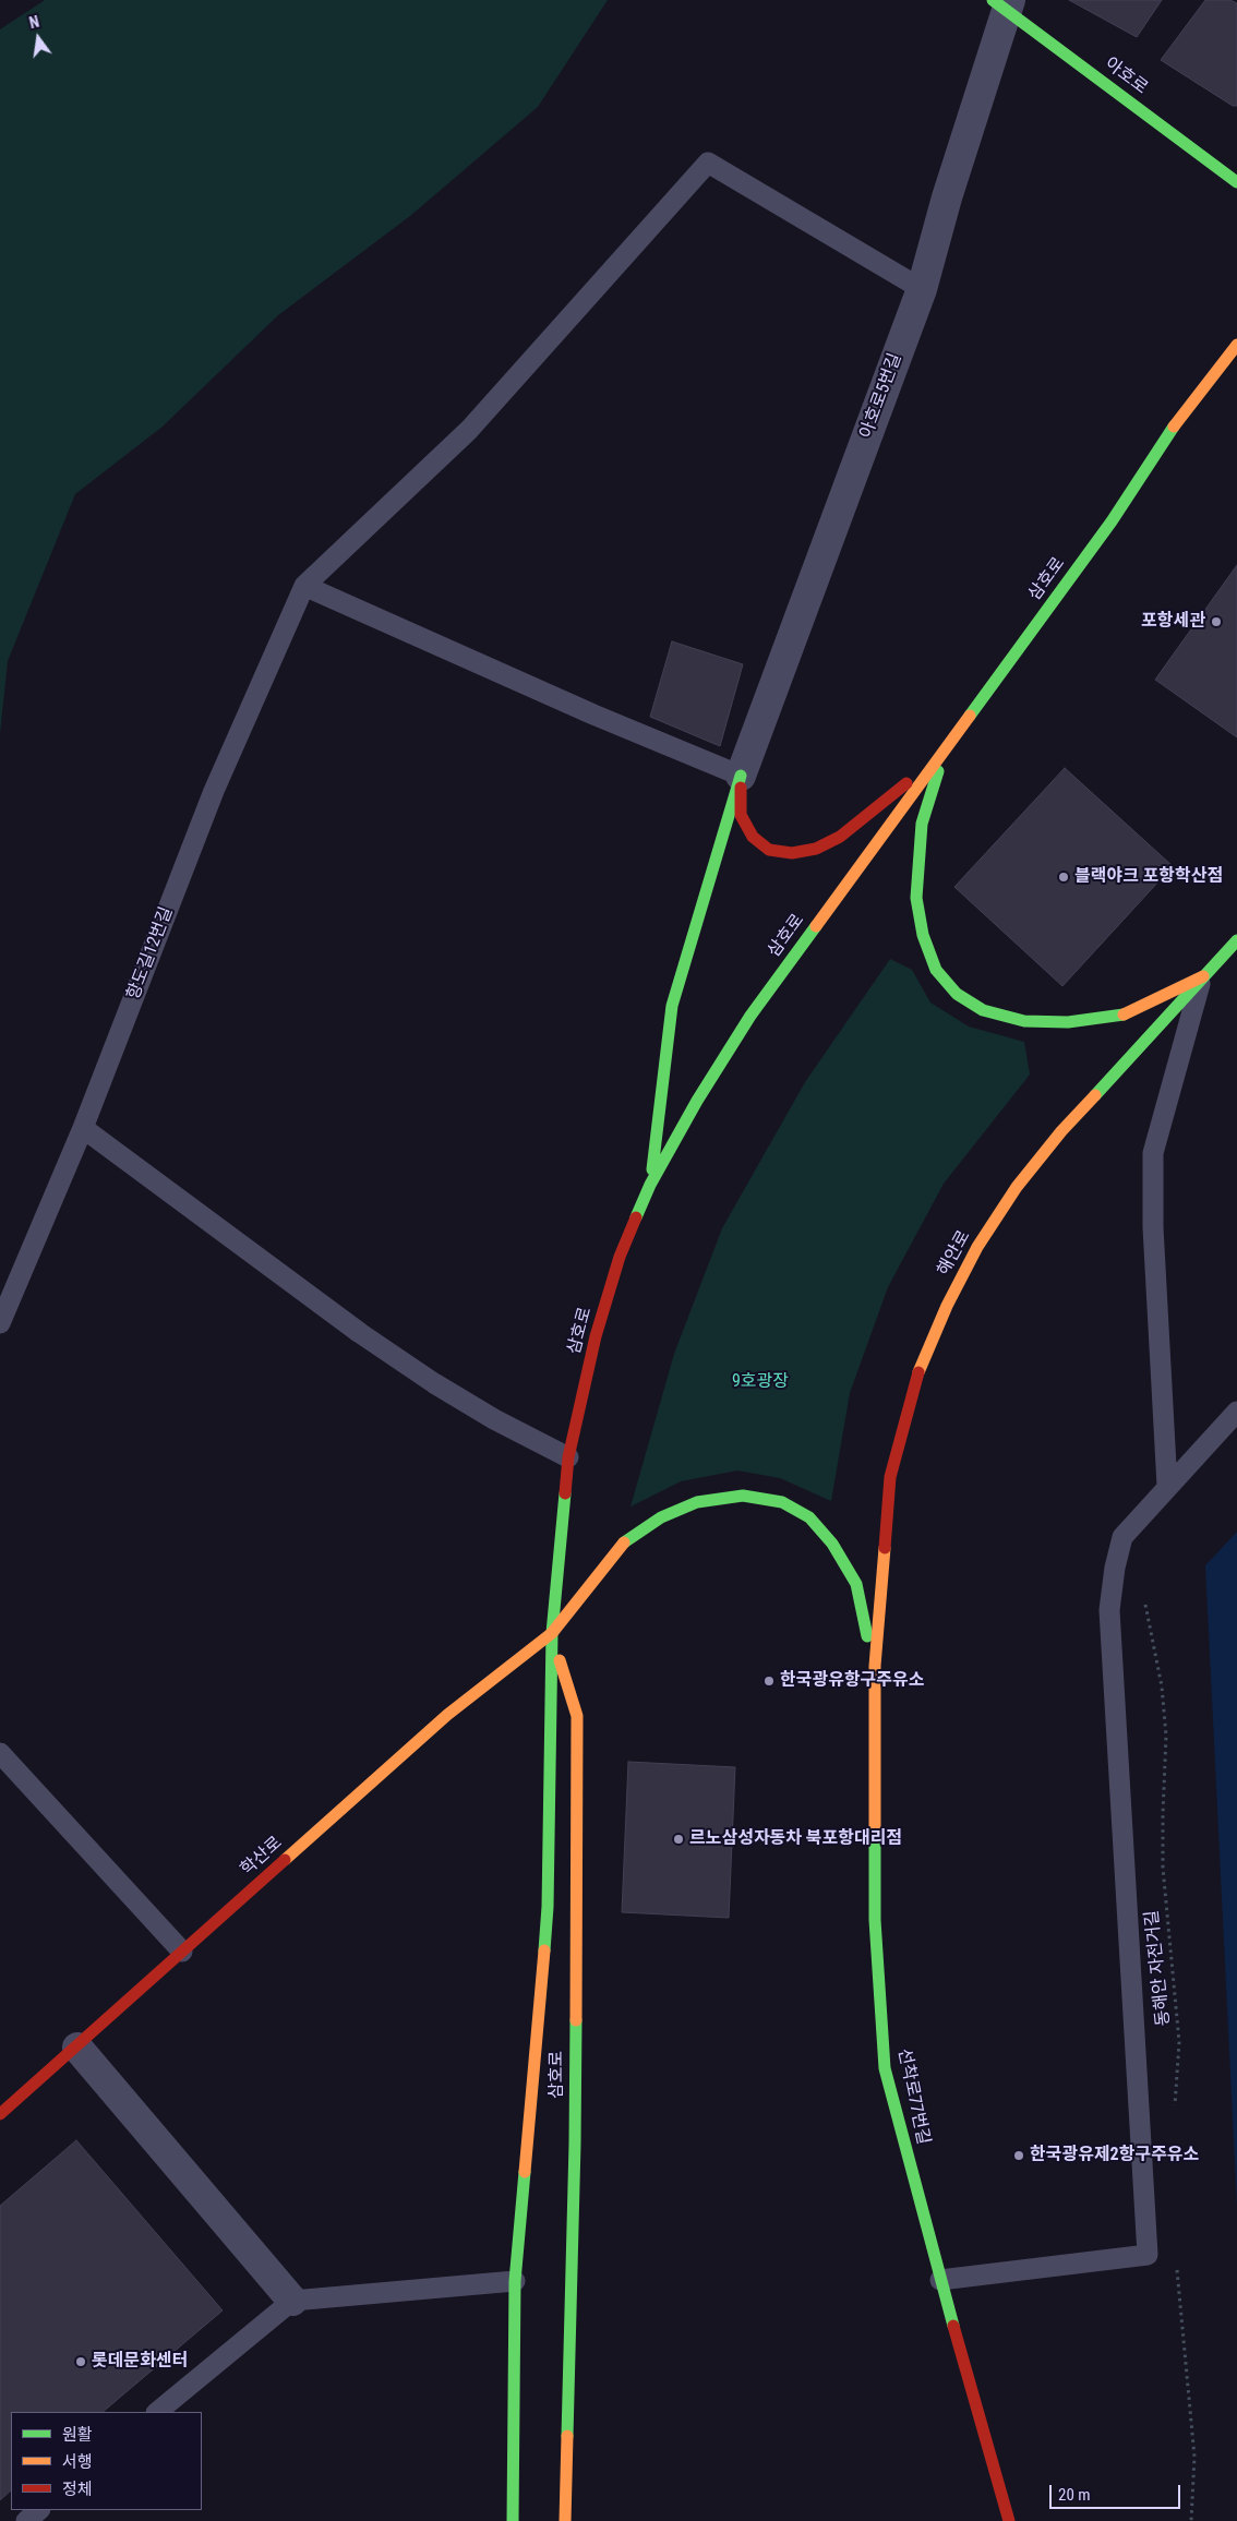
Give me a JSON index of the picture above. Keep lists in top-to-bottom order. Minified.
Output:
{"streets":{"main road":["아호로","삼호로","해안로","학산로","선착로77번길"],"street":["아호로5번길"],"lane":["항도길12번길"],"path":["동해안 자전거길"]},"crossings":[["아호로","아호로5번길"],["삼호로","학산로"],["해안로","학산로"],["해안로","선착로77번길"],["학산로","선착로77번길"]],"parks":["9호광장"],"places":["포항세관","블랙야크 포항학산점","한국광유항구주유소","르노삼성자동차 북포항대리점","한국광유제2항구주유소","롯데문화센터"],"legend":["원활","서행","정체"],"scale_bar":"20 m","north":"top"}
